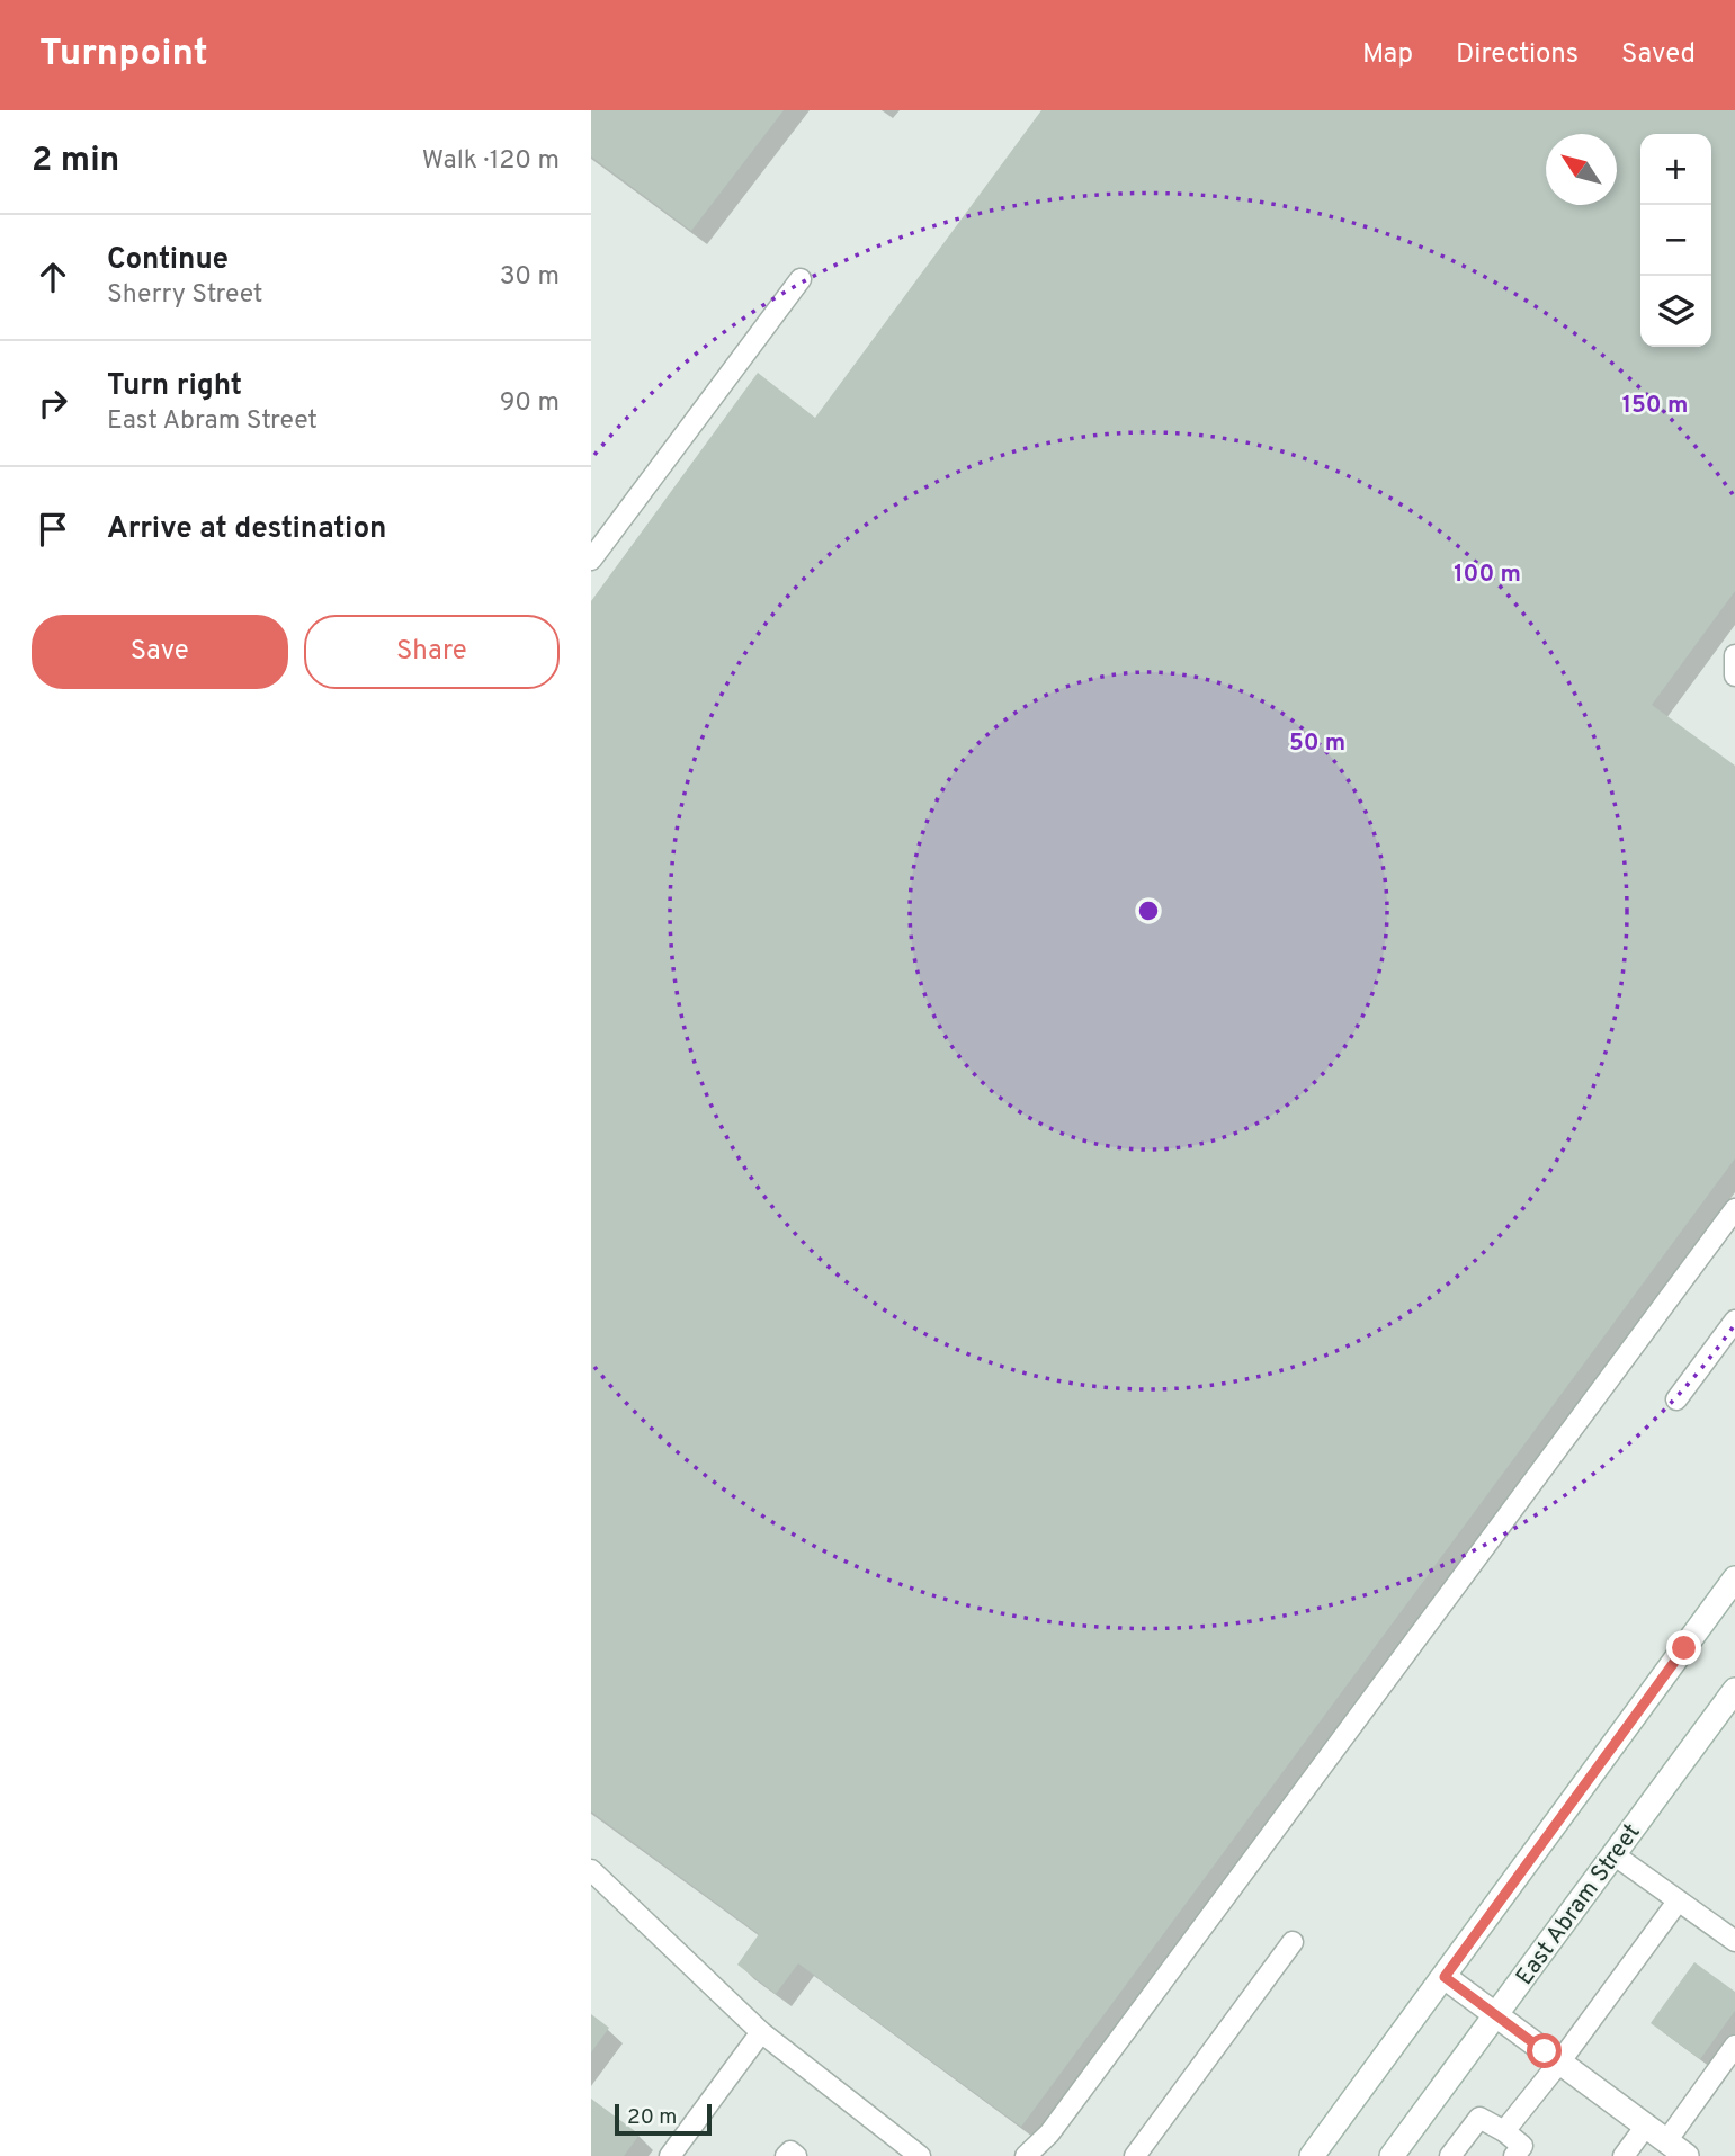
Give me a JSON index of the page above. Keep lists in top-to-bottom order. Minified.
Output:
{"streets":{"main road":["East Abram Street"]},"scale_bar":"20 m","north":"top left","page":{"header":"Turnpoint","nav":["Map","Directions","Saved"],"heading":["2 min","Walk · 120 m"],"map_buttons":["+","−"],"list":[["Continue","Sherry Street","30 m"],["Turn right","East Abram Street","90 m"],"Arrive at destination"],"buttons":["Save","Share"],"scale":"20 m"},"rings":["150 m","100 m","50 m"]}
